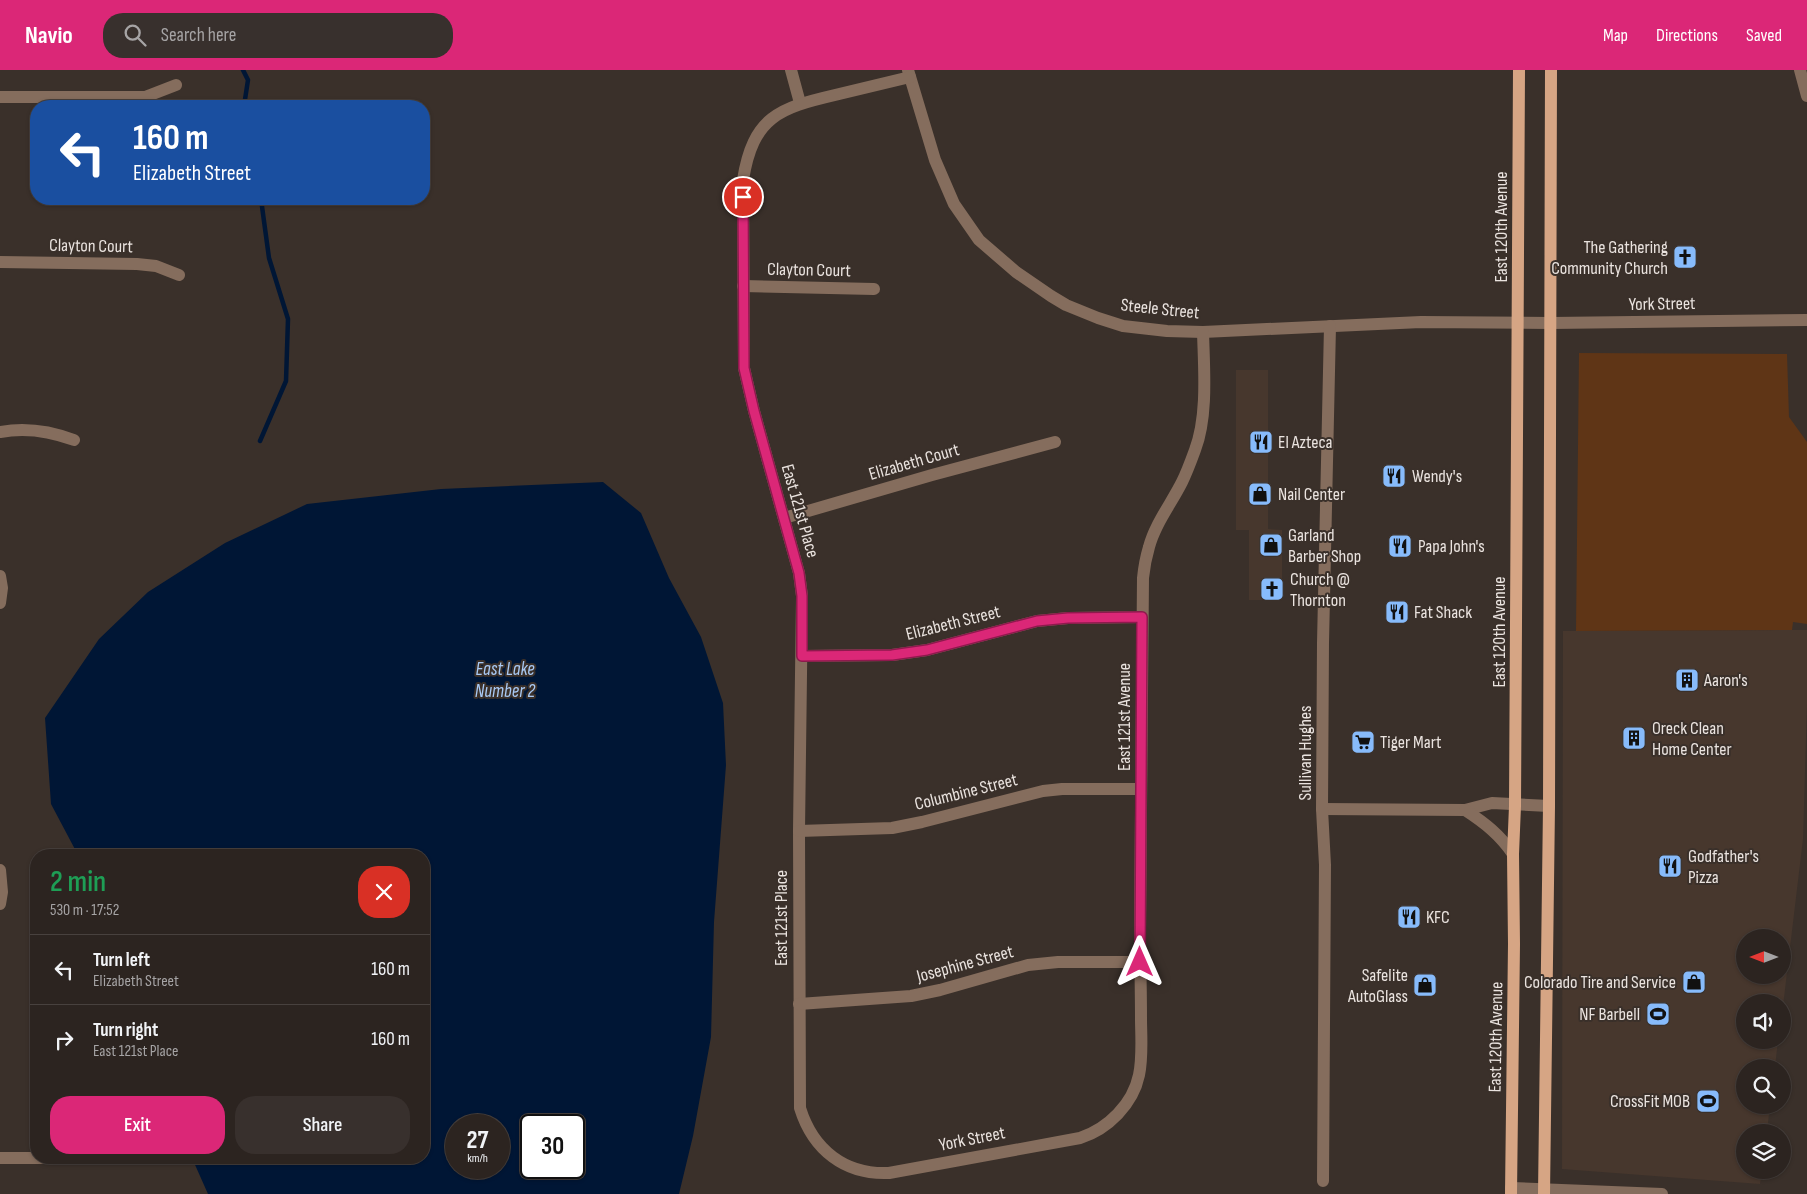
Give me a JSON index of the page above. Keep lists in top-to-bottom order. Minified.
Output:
{"streets":{"main road":["East 120th Avenue"],"street":["Clayton Court","York Street","Steele Street","Elizabeth Court","East 121st Place","Elizabeth Street","East 121st Avenue","Sullivan Hughes","Columbine Street","Josephine Street"]},"crossings":[["East 120th Avenue","York Street"],["East 120th Avenue","Steele Street"],["Clayton Court","East 121st Place"],["York Street","Steele Street"],["York Street","East 121st Place"],["York Street","East 121st Avenue"],["Steele Street","East 121st Place"],["Steele Street","East 121st Avenue"],["Steele Street","Sullivan Hughes"],["Elizabeth Court","East 121st Place"],["East 121st Place","Elizabeth Street"],["East 121st Place","Columbine Street"],["East 121st Place","Josephine Street"],["Elizabeth Street","East 121st Avenue"],["East 121st Avenue","Columbine Street"],["East 121st Avenue","Josephine Street"]],"water":["East Lake Number 2"],"places":{"church":["The Gathering Community Church","Church @ Thornton"],"restaurant":["El Azteca","Wendy's","Papa John's","Fat Shack","Godfather's Pizza","KFC"],"shop":["Nail Center","Garland Barber Shop","Colorado Tire and Service","Safelite AutoGlass"],"building":["Aaron's","Oreck Clean Home Center"],"supermarket":["Tiger Mart"],"sports":["NF Barbell","CrossFit MOB"]},"north":"left","page":{"header":"Navio","search":"Search here","nav":["Map","Directions","Saved"],"turn":["160 m","Elizabeth Street"],"heading":["2 min","530 m · 17:52"],"list":[{"name":"Turn left","note":"Elizabeth Street","value":"160 m"},{"name":"Turn right","note":"East 121st Place","value":"160 m"}],"buttons":["Exit","Share"],"speed":"27 km/h","limit":"30"}}
